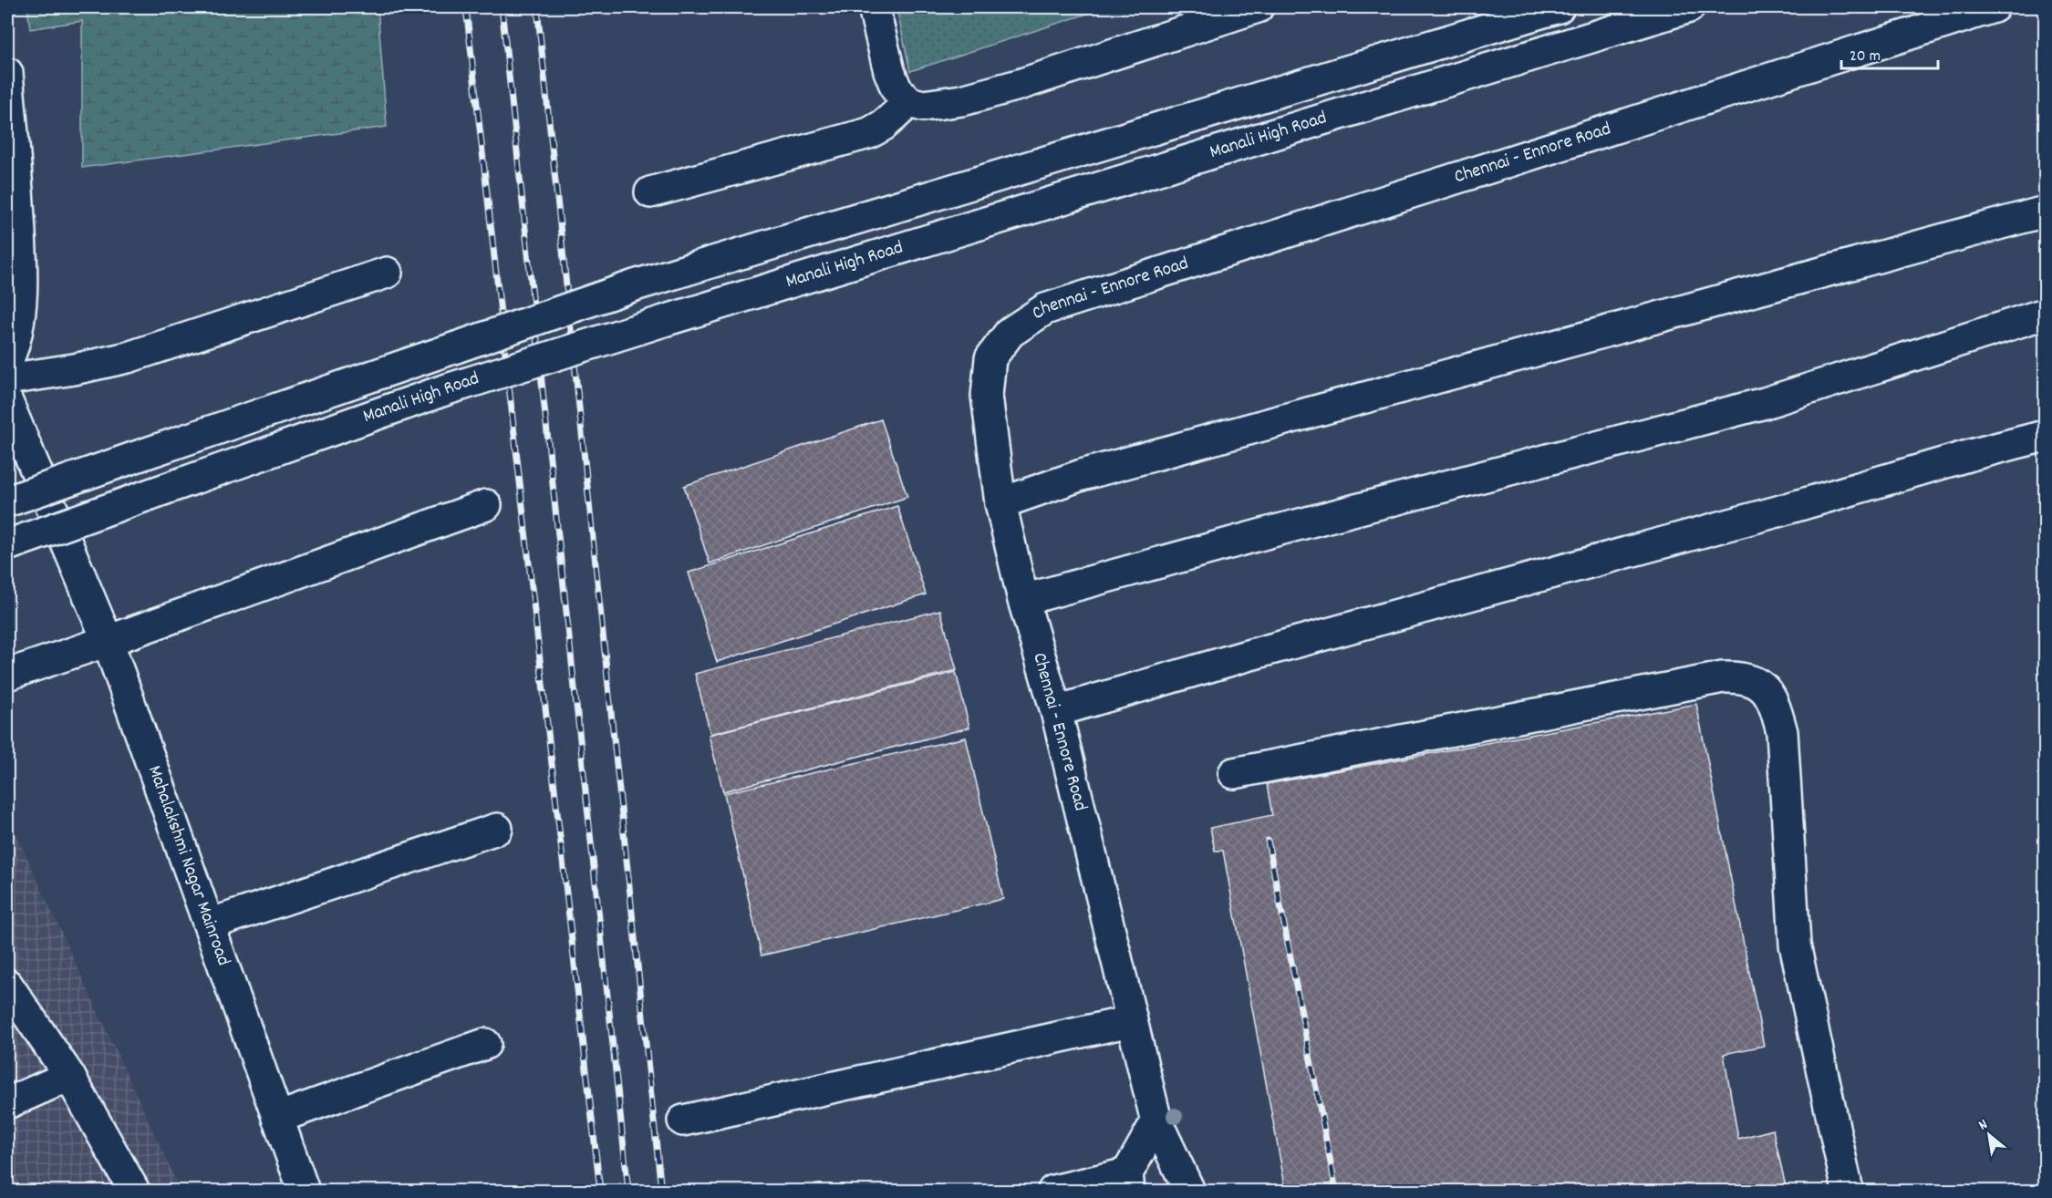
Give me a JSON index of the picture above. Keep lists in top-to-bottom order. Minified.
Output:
{"streets":{"street":["Manali High Road","Chennai - Ennore Road","Mahalakshmi Nagar Mainroad"]},"scale_bar":"20 m","north":"top left"}
